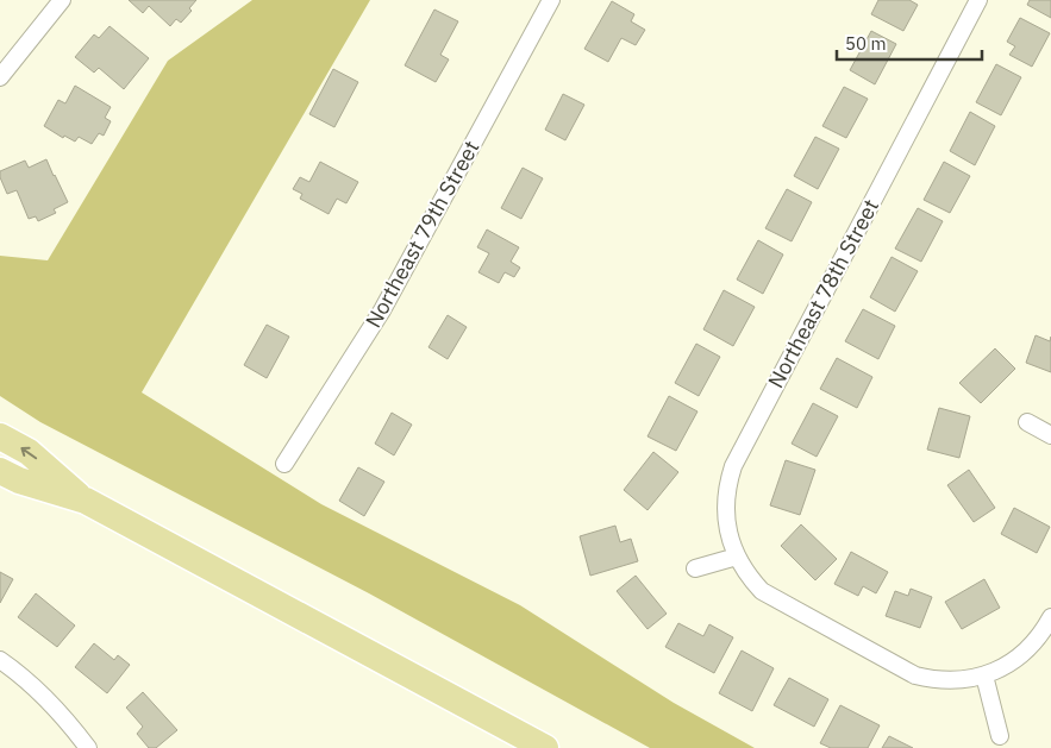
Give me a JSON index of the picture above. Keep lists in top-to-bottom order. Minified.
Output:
{"streets":{"street":["Northeast 79th Street","Northeast 78th Street"]},"scale_bar":"50 m"}
